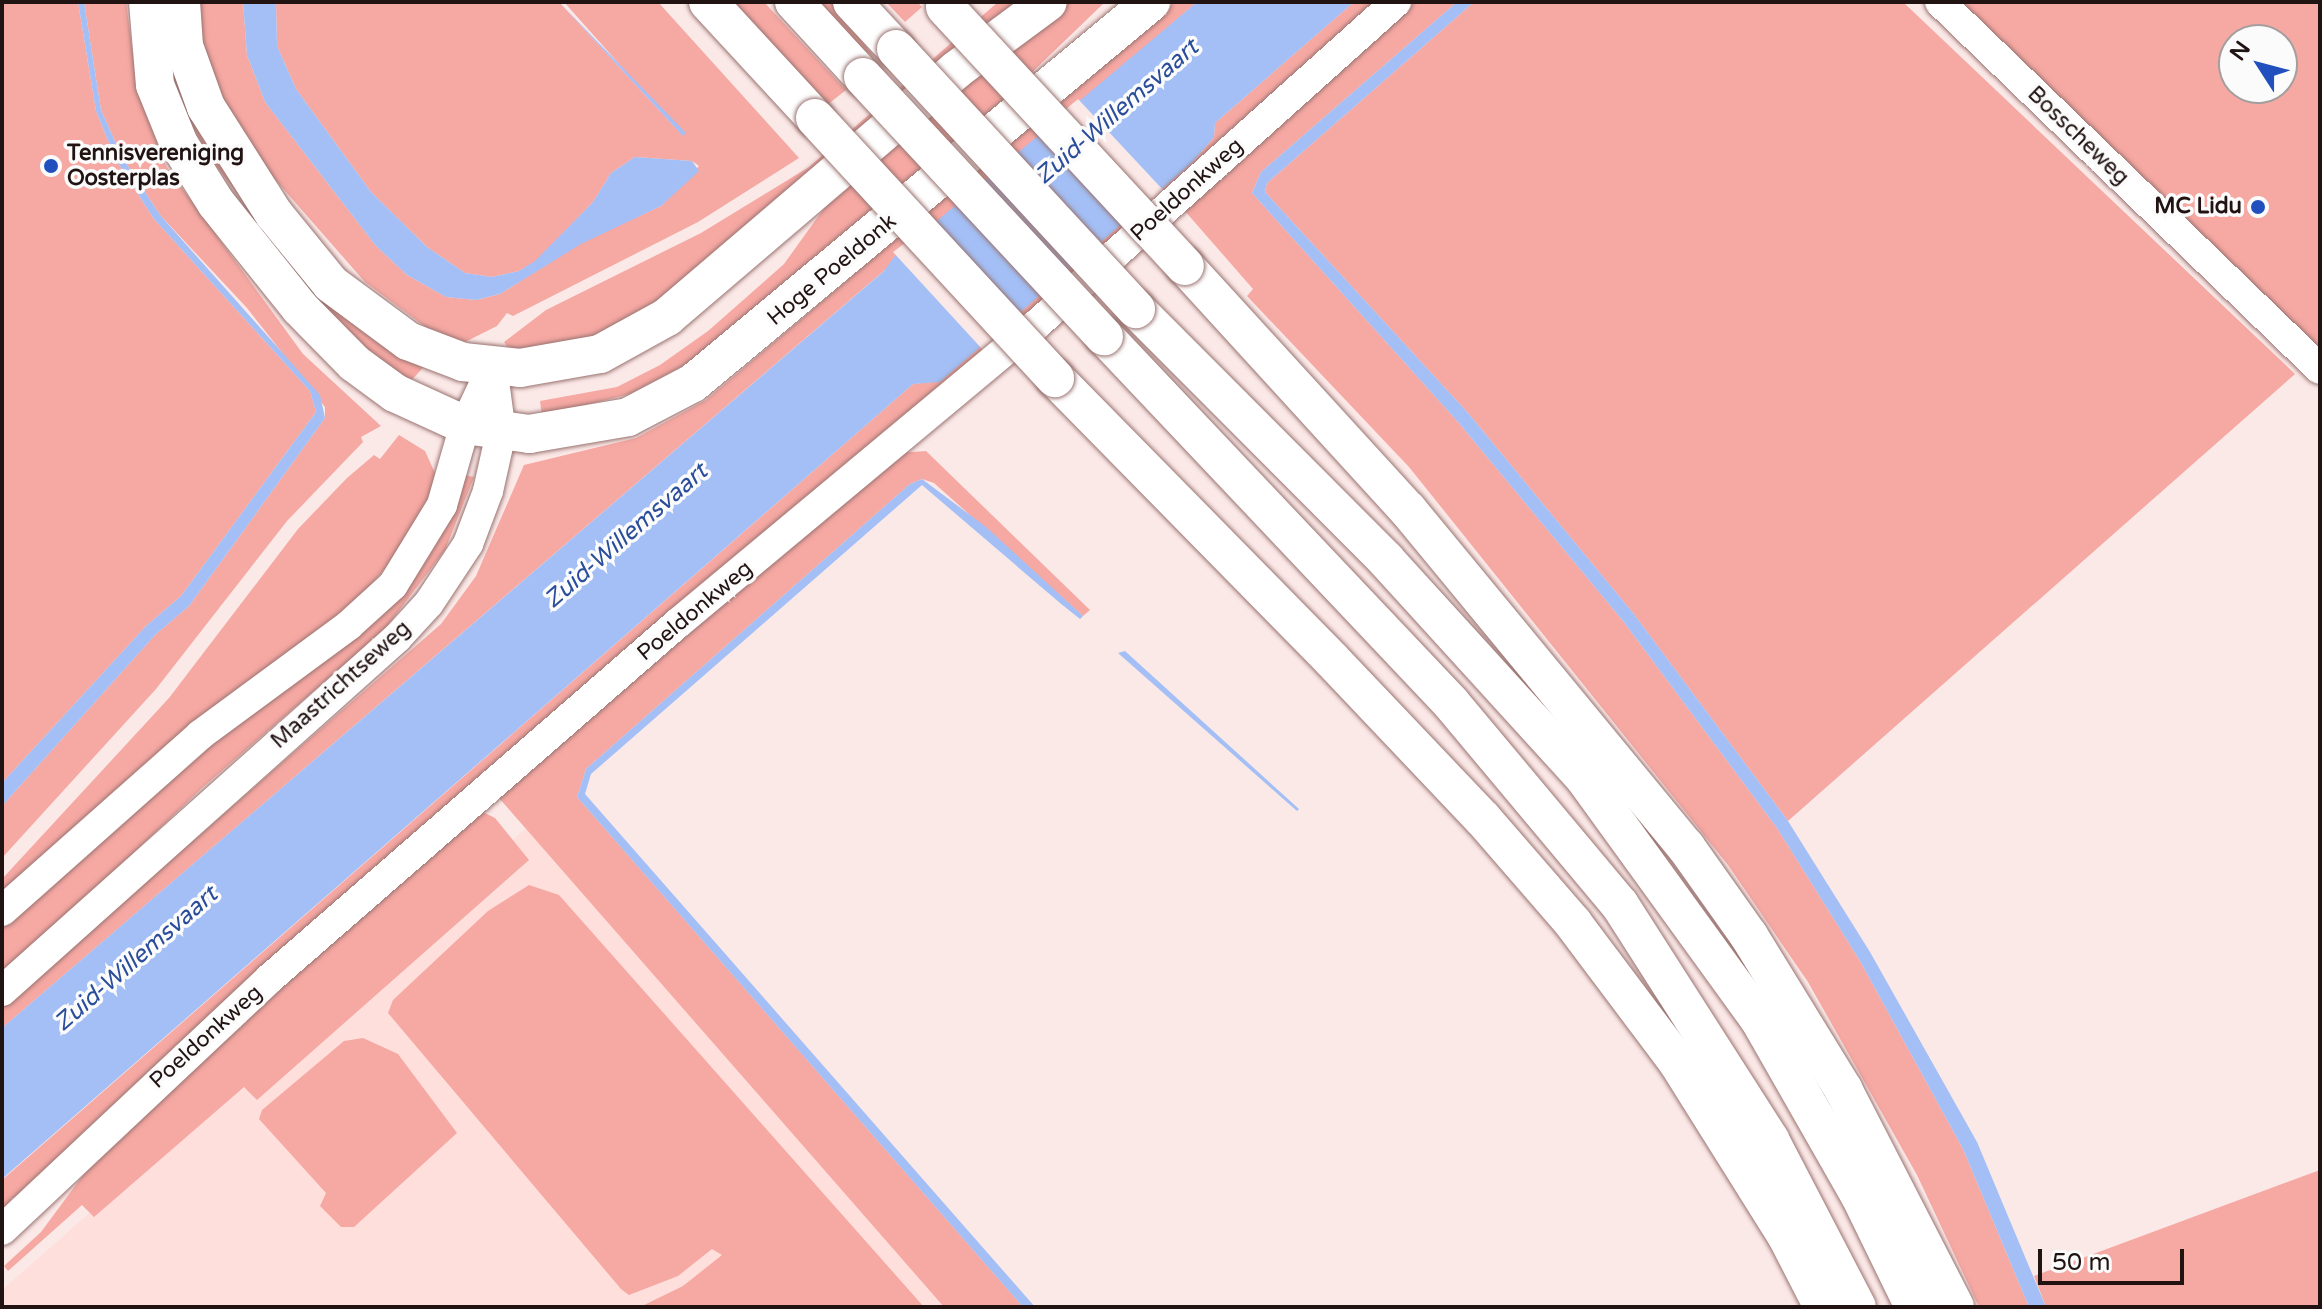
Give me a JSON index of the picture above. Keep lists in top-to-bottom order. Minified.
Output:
{"streets":{"highway":["Hoge Poeldonk"],"street":["Bosscheweg","Poeldonkweg","Maastrichtseweg"]},"crossings":[["Hoge Poeldonk","Maastrichtseweg"]],"water":["Zuid-Willemsvaart"],"places":["Tennisvereniging Oosterplas","MC Lidu"],"scale_bar":"50 m","north":"top left"}
